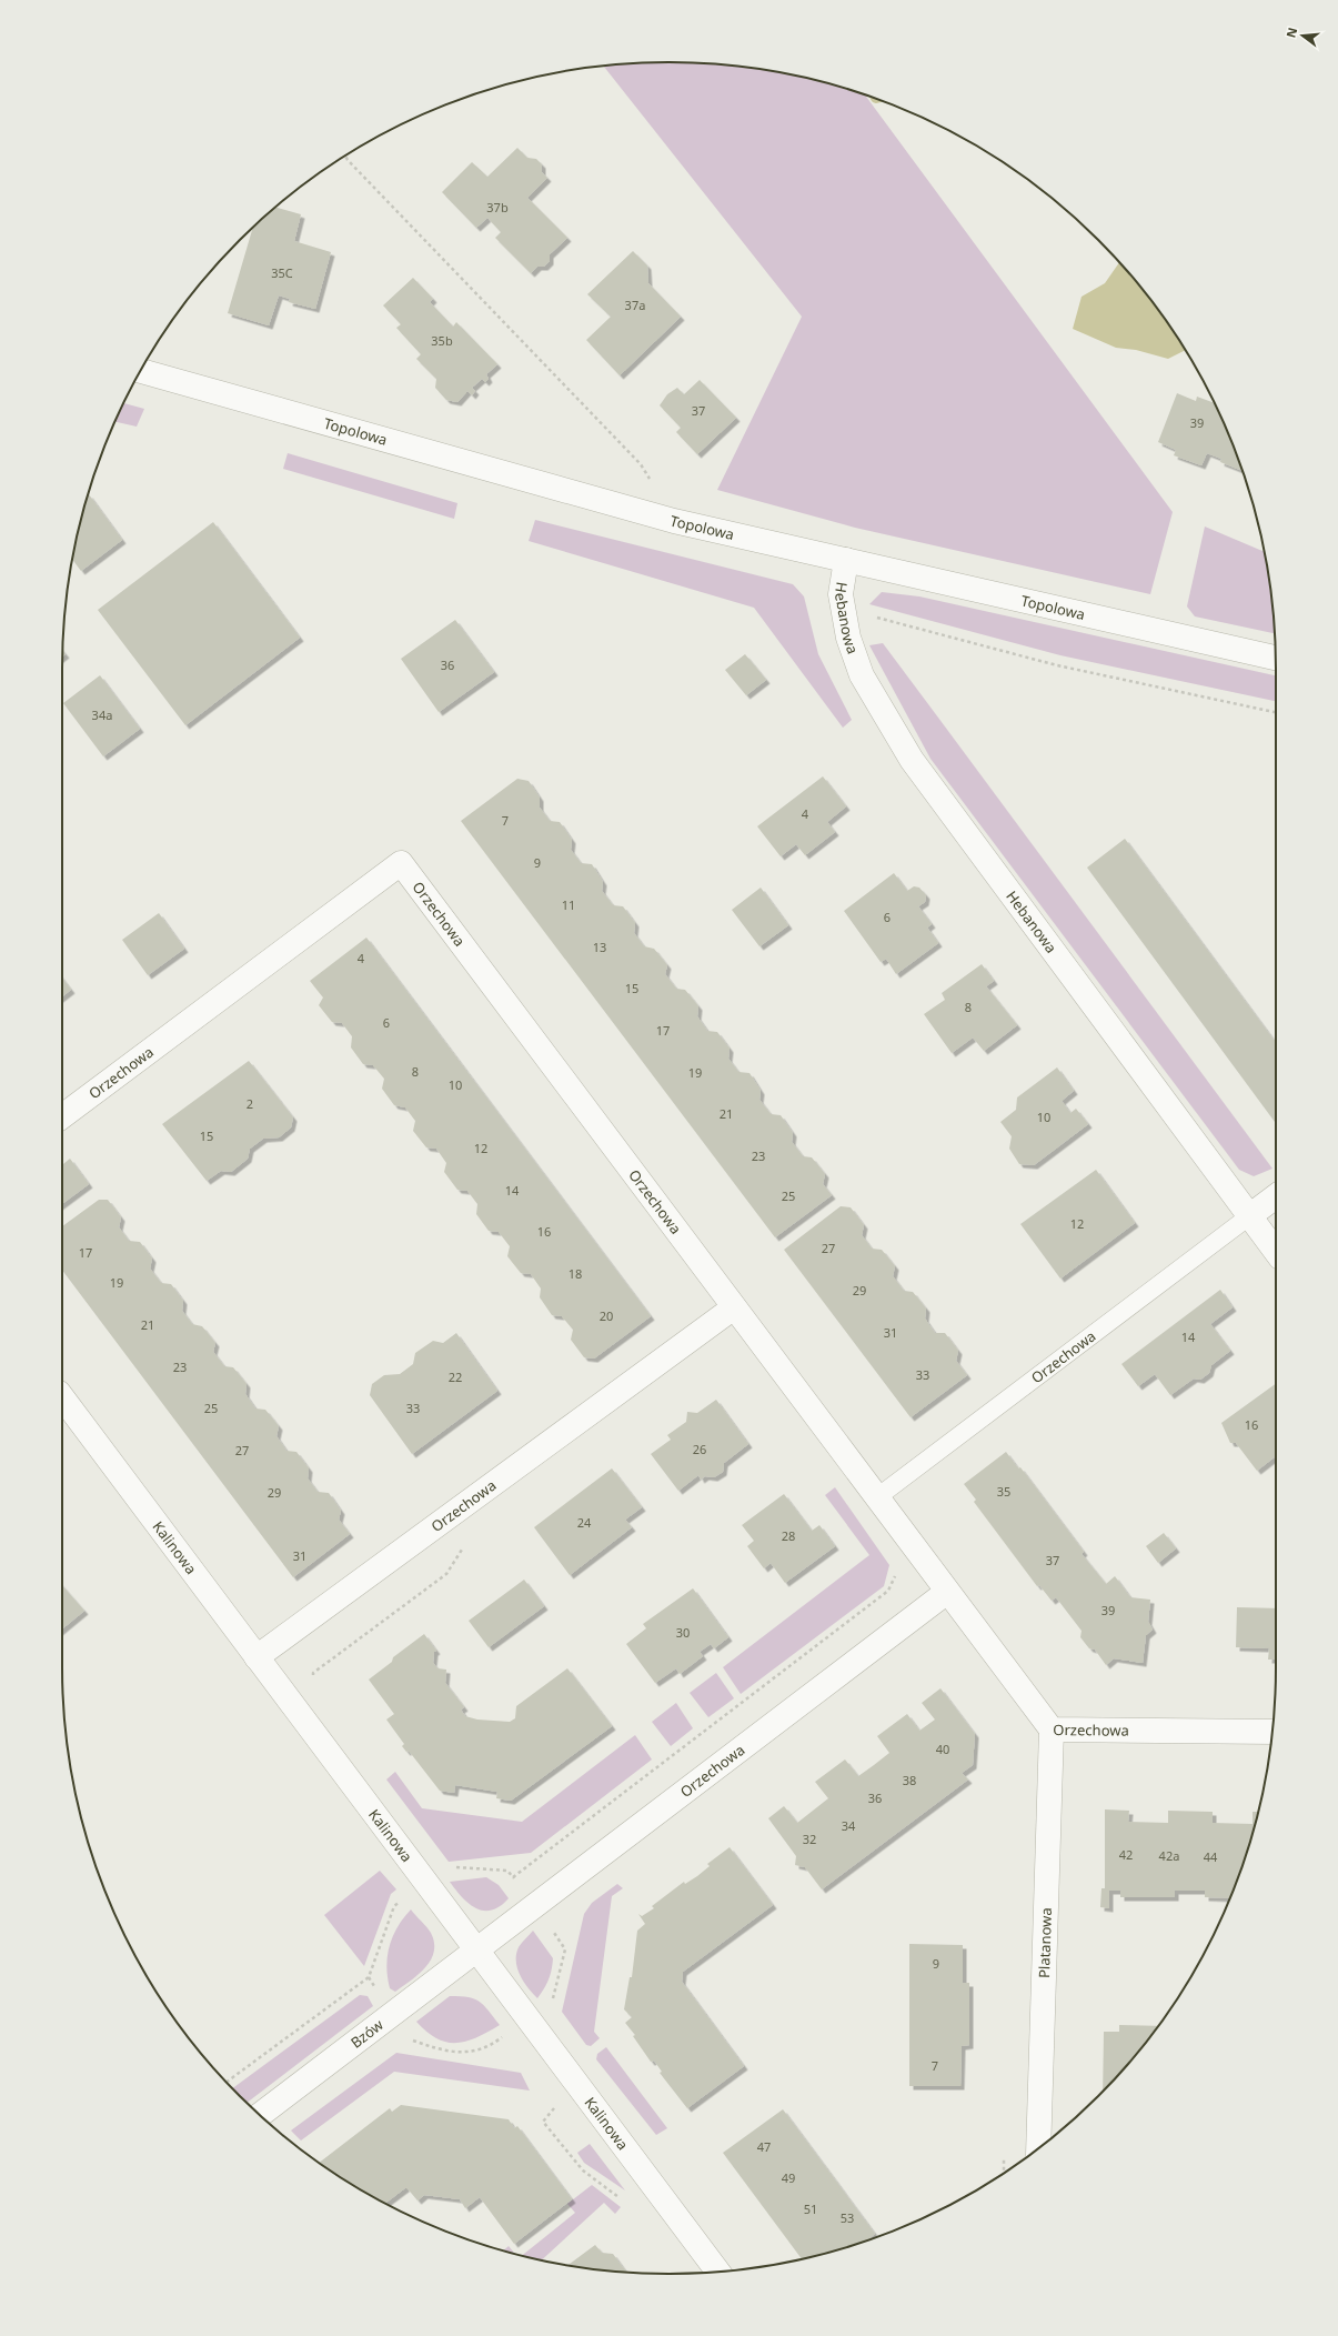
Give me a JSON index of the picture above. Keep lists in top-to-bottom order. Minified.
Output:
{"streets":{"street":["Topolowa","Hebanowa","Orzechowa","Kalinowa","Platanowa","Bzów"]},"crossings":[["Topolowa","Hebanowa"],["Hebanowa","Orzechowa"],["Orzechowa","Kalinowa"],["Orzechowa","Platanowa"],["Orzechowa","Bzów"],["Kalinowa","Bzów"]],"house_numbers":["37b","35C","37a","35b","37","39","36","34a","4","7","9","11","6","13","4","15","8","6","17","8","19","10","2","21","10","15","12","23","14","25","12","16","27","17","18","19","29","20","21","31","14","23","33","22","25","33","16","26","27","35","29","24","28","31","37","39","30","40","38","36","34","32","42","42a","44","9","7","47","49","51","53"],"north":"left"}
